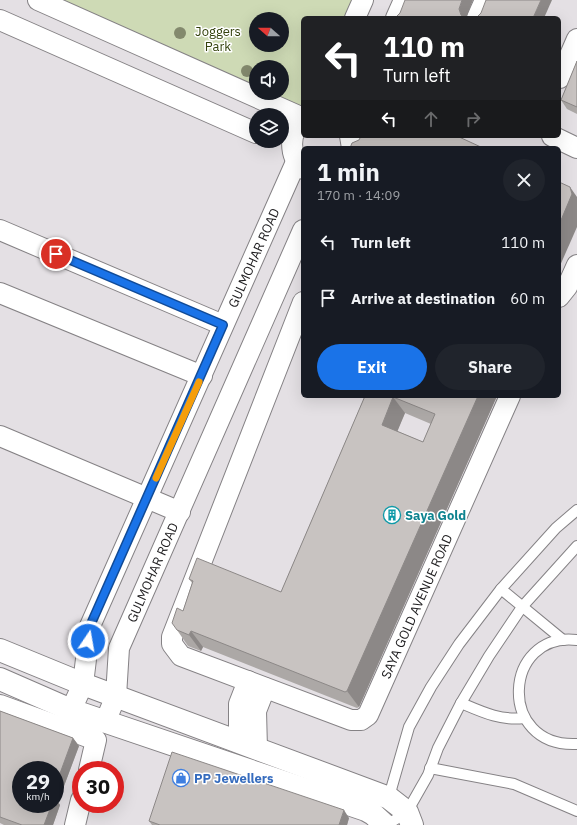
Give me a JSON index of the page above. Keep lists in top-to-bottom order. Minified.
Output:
{"streets":{"street":["GULMOHAR ROAD","SAYA GOLD AVENUE ROAD"]},"parks":["Joggers Park"],"places":{"building":["Saya Gold"],"shop":["PP Jewellers"]},"north":"left","page":{"turn":["110 m","Turn left"],"heading":["1 min","170 m · 14:09"],"list":[{"name":"Turn left","value":"110 m"},{"name":"Arrive at destination","value":"60 m"}],"buttons":["Exit","Share"],"speed":"29 km/h","limit":"30"}}
